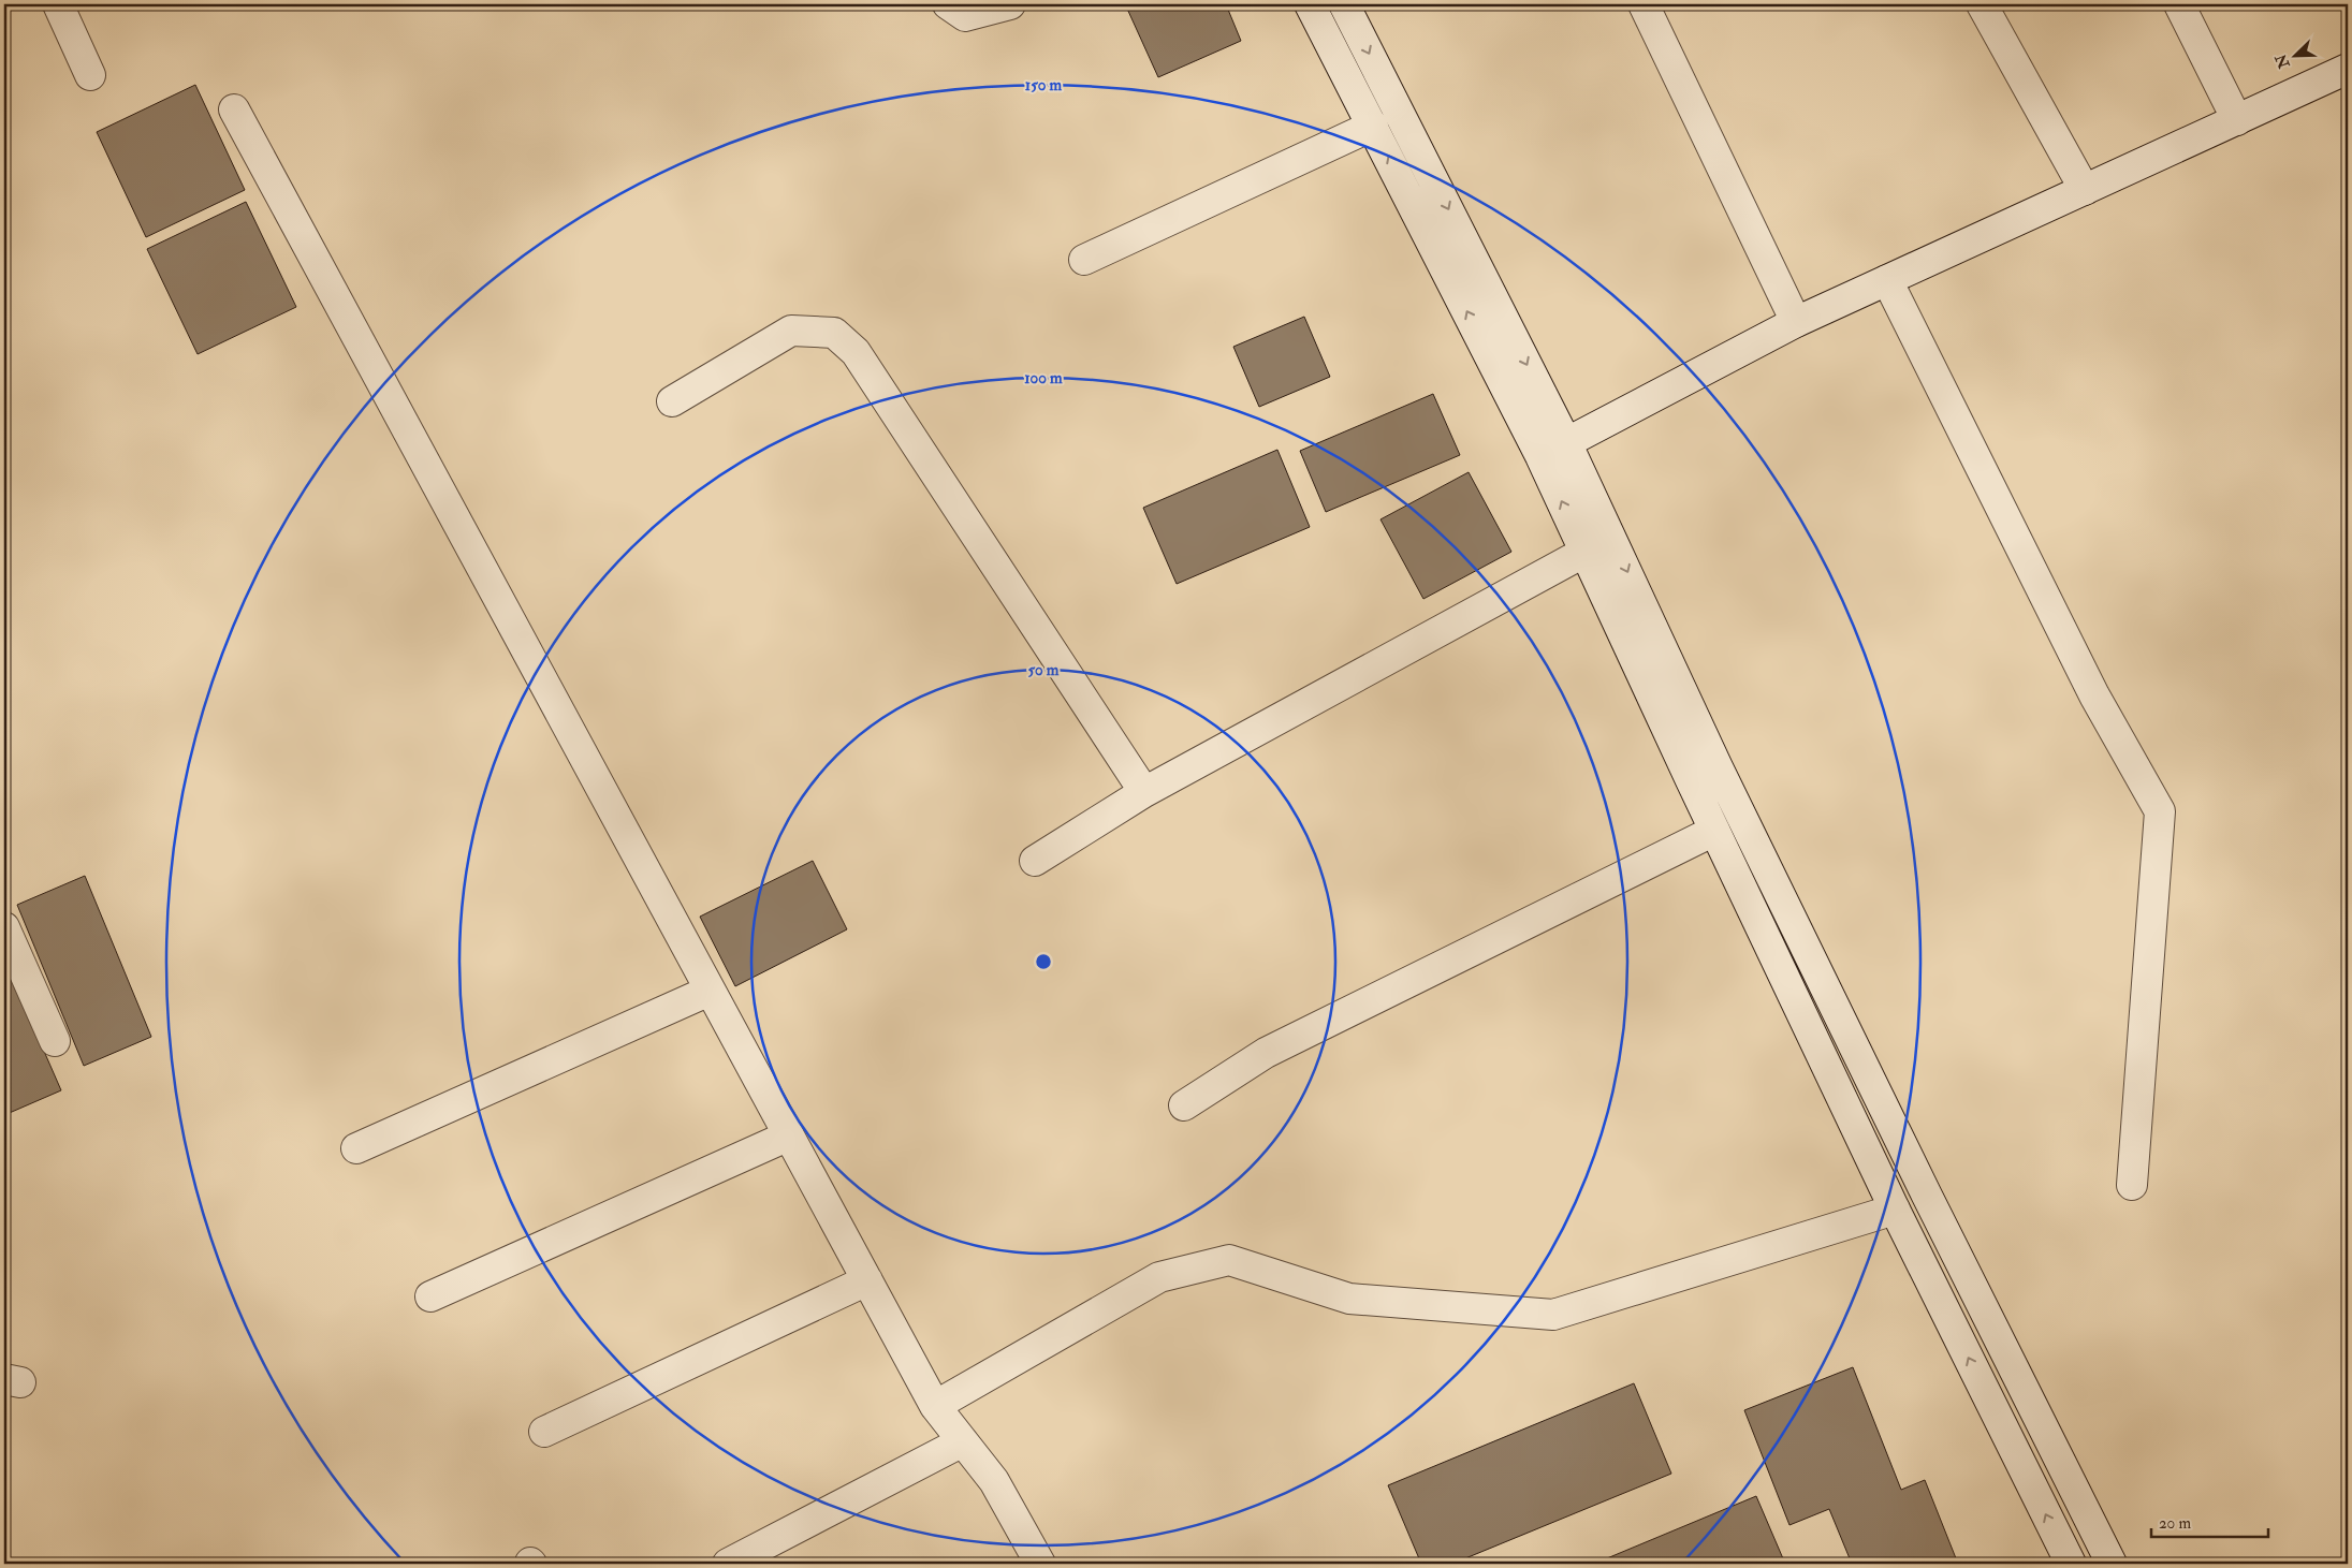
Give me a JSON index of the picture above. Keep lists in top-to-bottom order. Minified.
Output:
{"scale_bar":"20 m","north":"bottom left","rings":["150 m","100 m","50 m"]}
